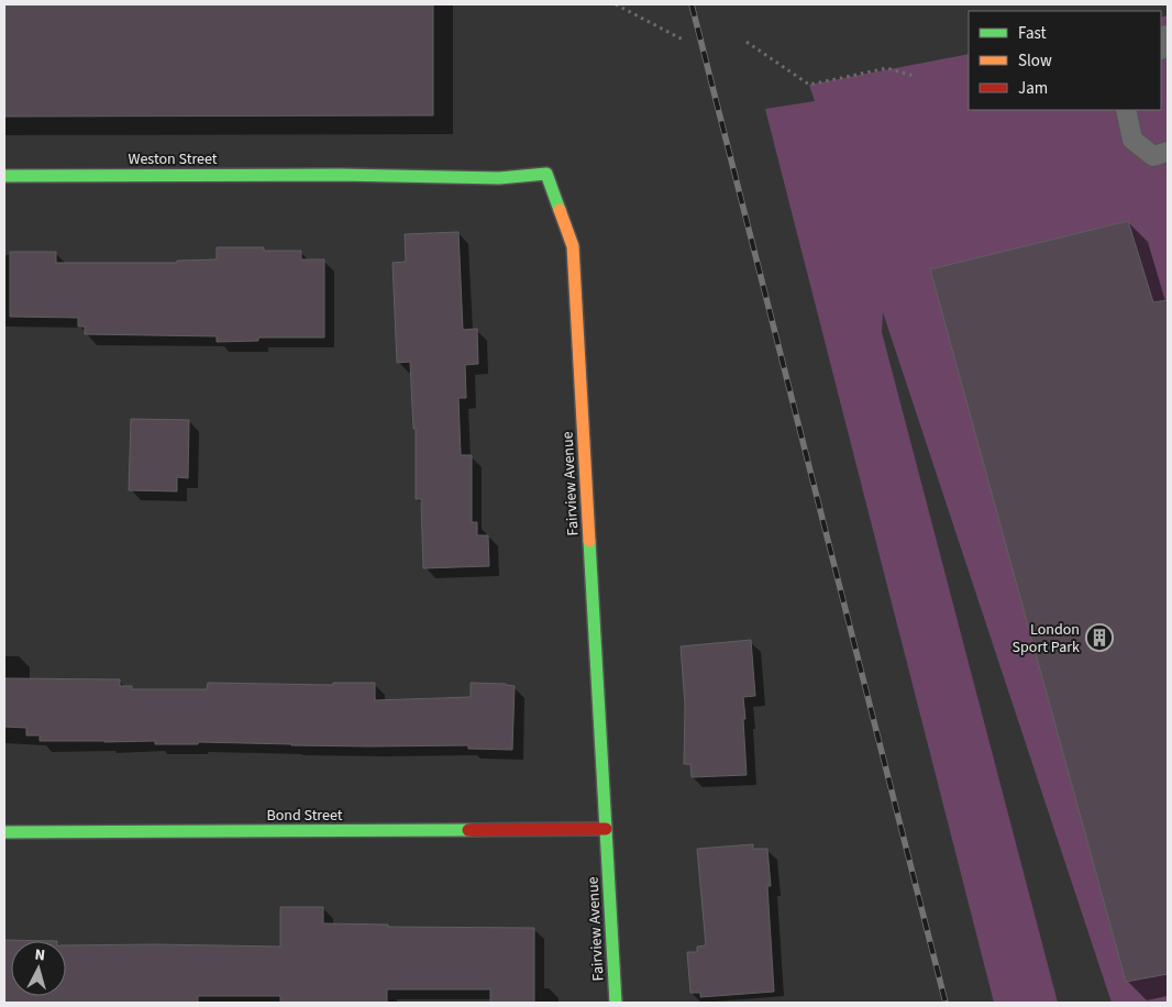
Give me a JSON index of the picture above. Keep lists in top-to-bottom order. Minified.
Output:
{"streets":{"street":["Weston Street","Fairview Avenue","Bond Street"]},"crossings":[["Weston Street","Fairview Avenue"],["Fairview Avenue","Bond Street"]],"places":{"building":["London Sport Park"]},"legend":["Fast","Slow","Jam"],"north":"top"}
